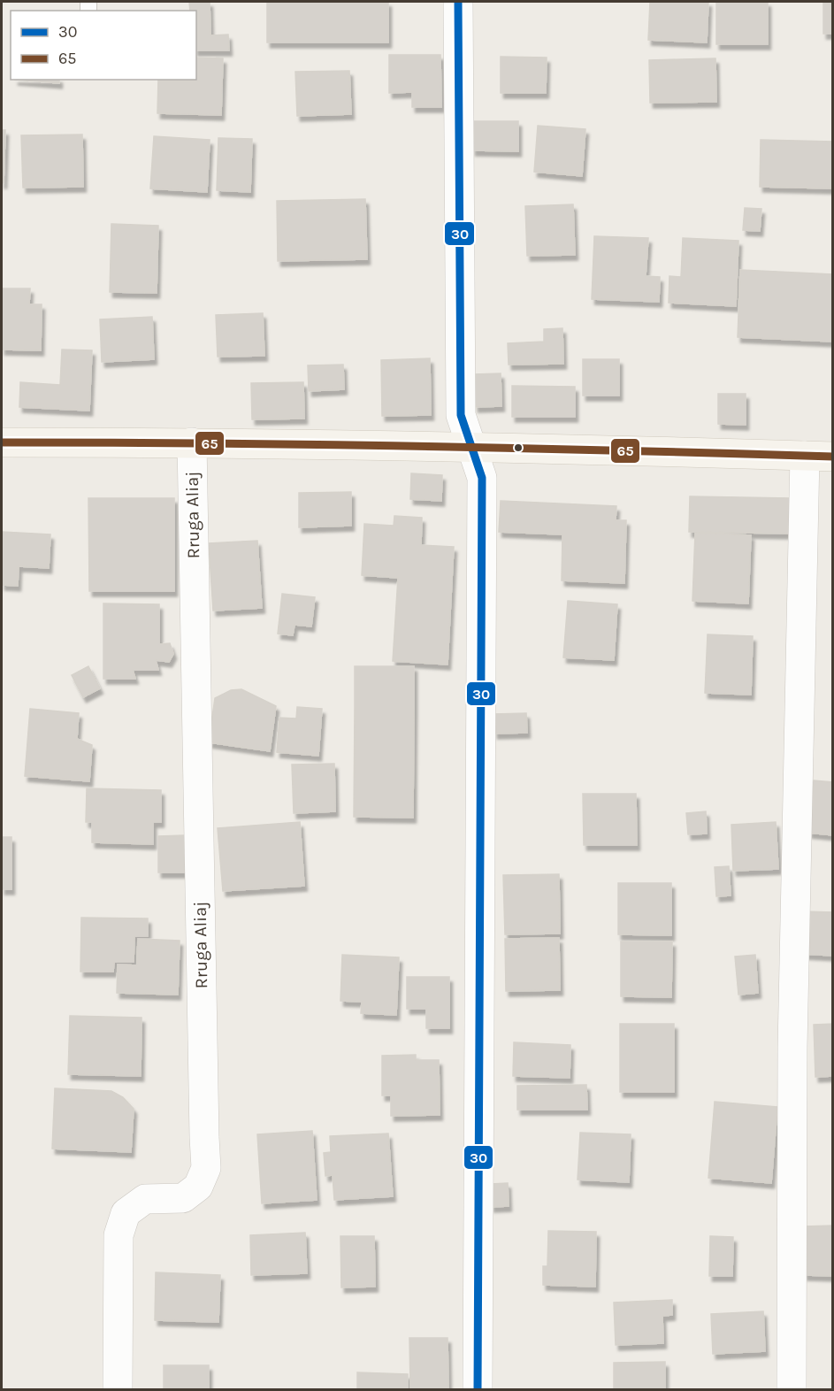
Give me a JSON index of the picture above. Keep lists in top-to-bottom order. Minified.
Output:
{"streets":{"street":["Rruga Aliaj"]},"lines":["transit line 30","transit line 65"],"legend":["30","65"]}
